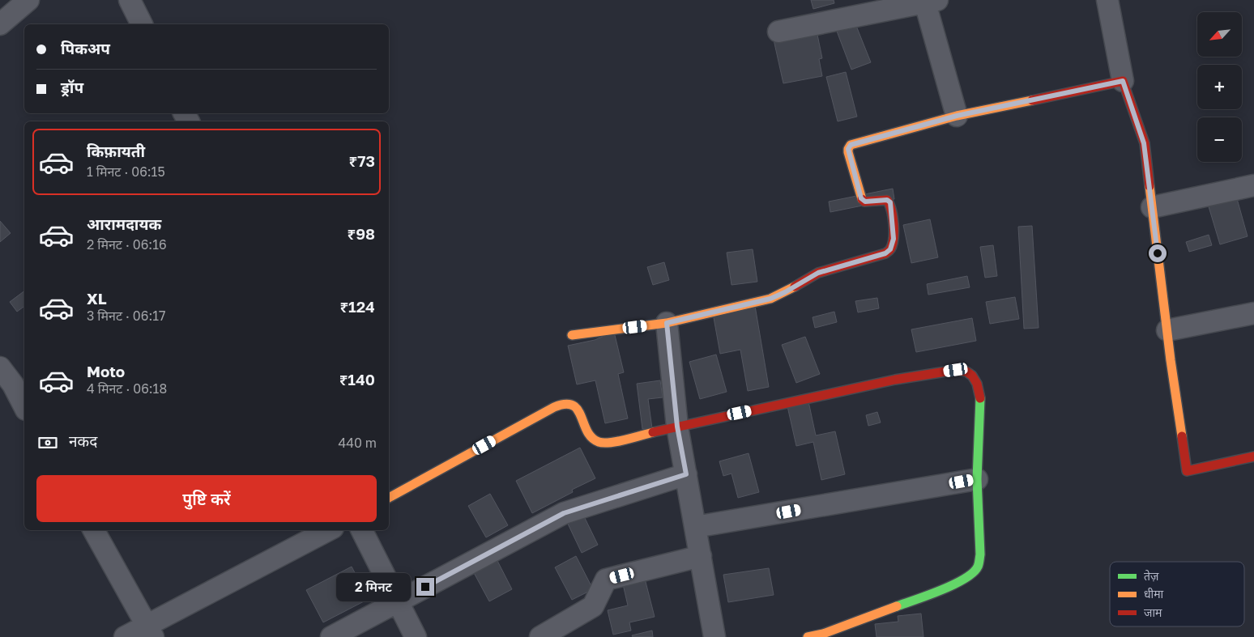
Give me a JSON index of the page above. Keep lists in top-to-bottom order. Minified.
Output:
{"legend":["तेज़","धीमा","जाम"],"north":"bottom left","page":{"map_buttons":["+","−"],"banner":["पिकअप","ड्रॉप"],"list":[{"name":"किफ़ायती","note":"1 मिनट · 06:15","value":"₹73"},{"name":"आरामदायक","note":"2 मिनट · 06:16","value":"₹98"},{"name":"XL","note":"3 मिनट · 06:17","value":"₹124"},{"name":"Moto","note":"4 मिनट · 06:18","value":"₹140"}],"pay":["नकद","440 m"],"buttons":"पुष्टि करें","bubble":"2 मिनट"}}
